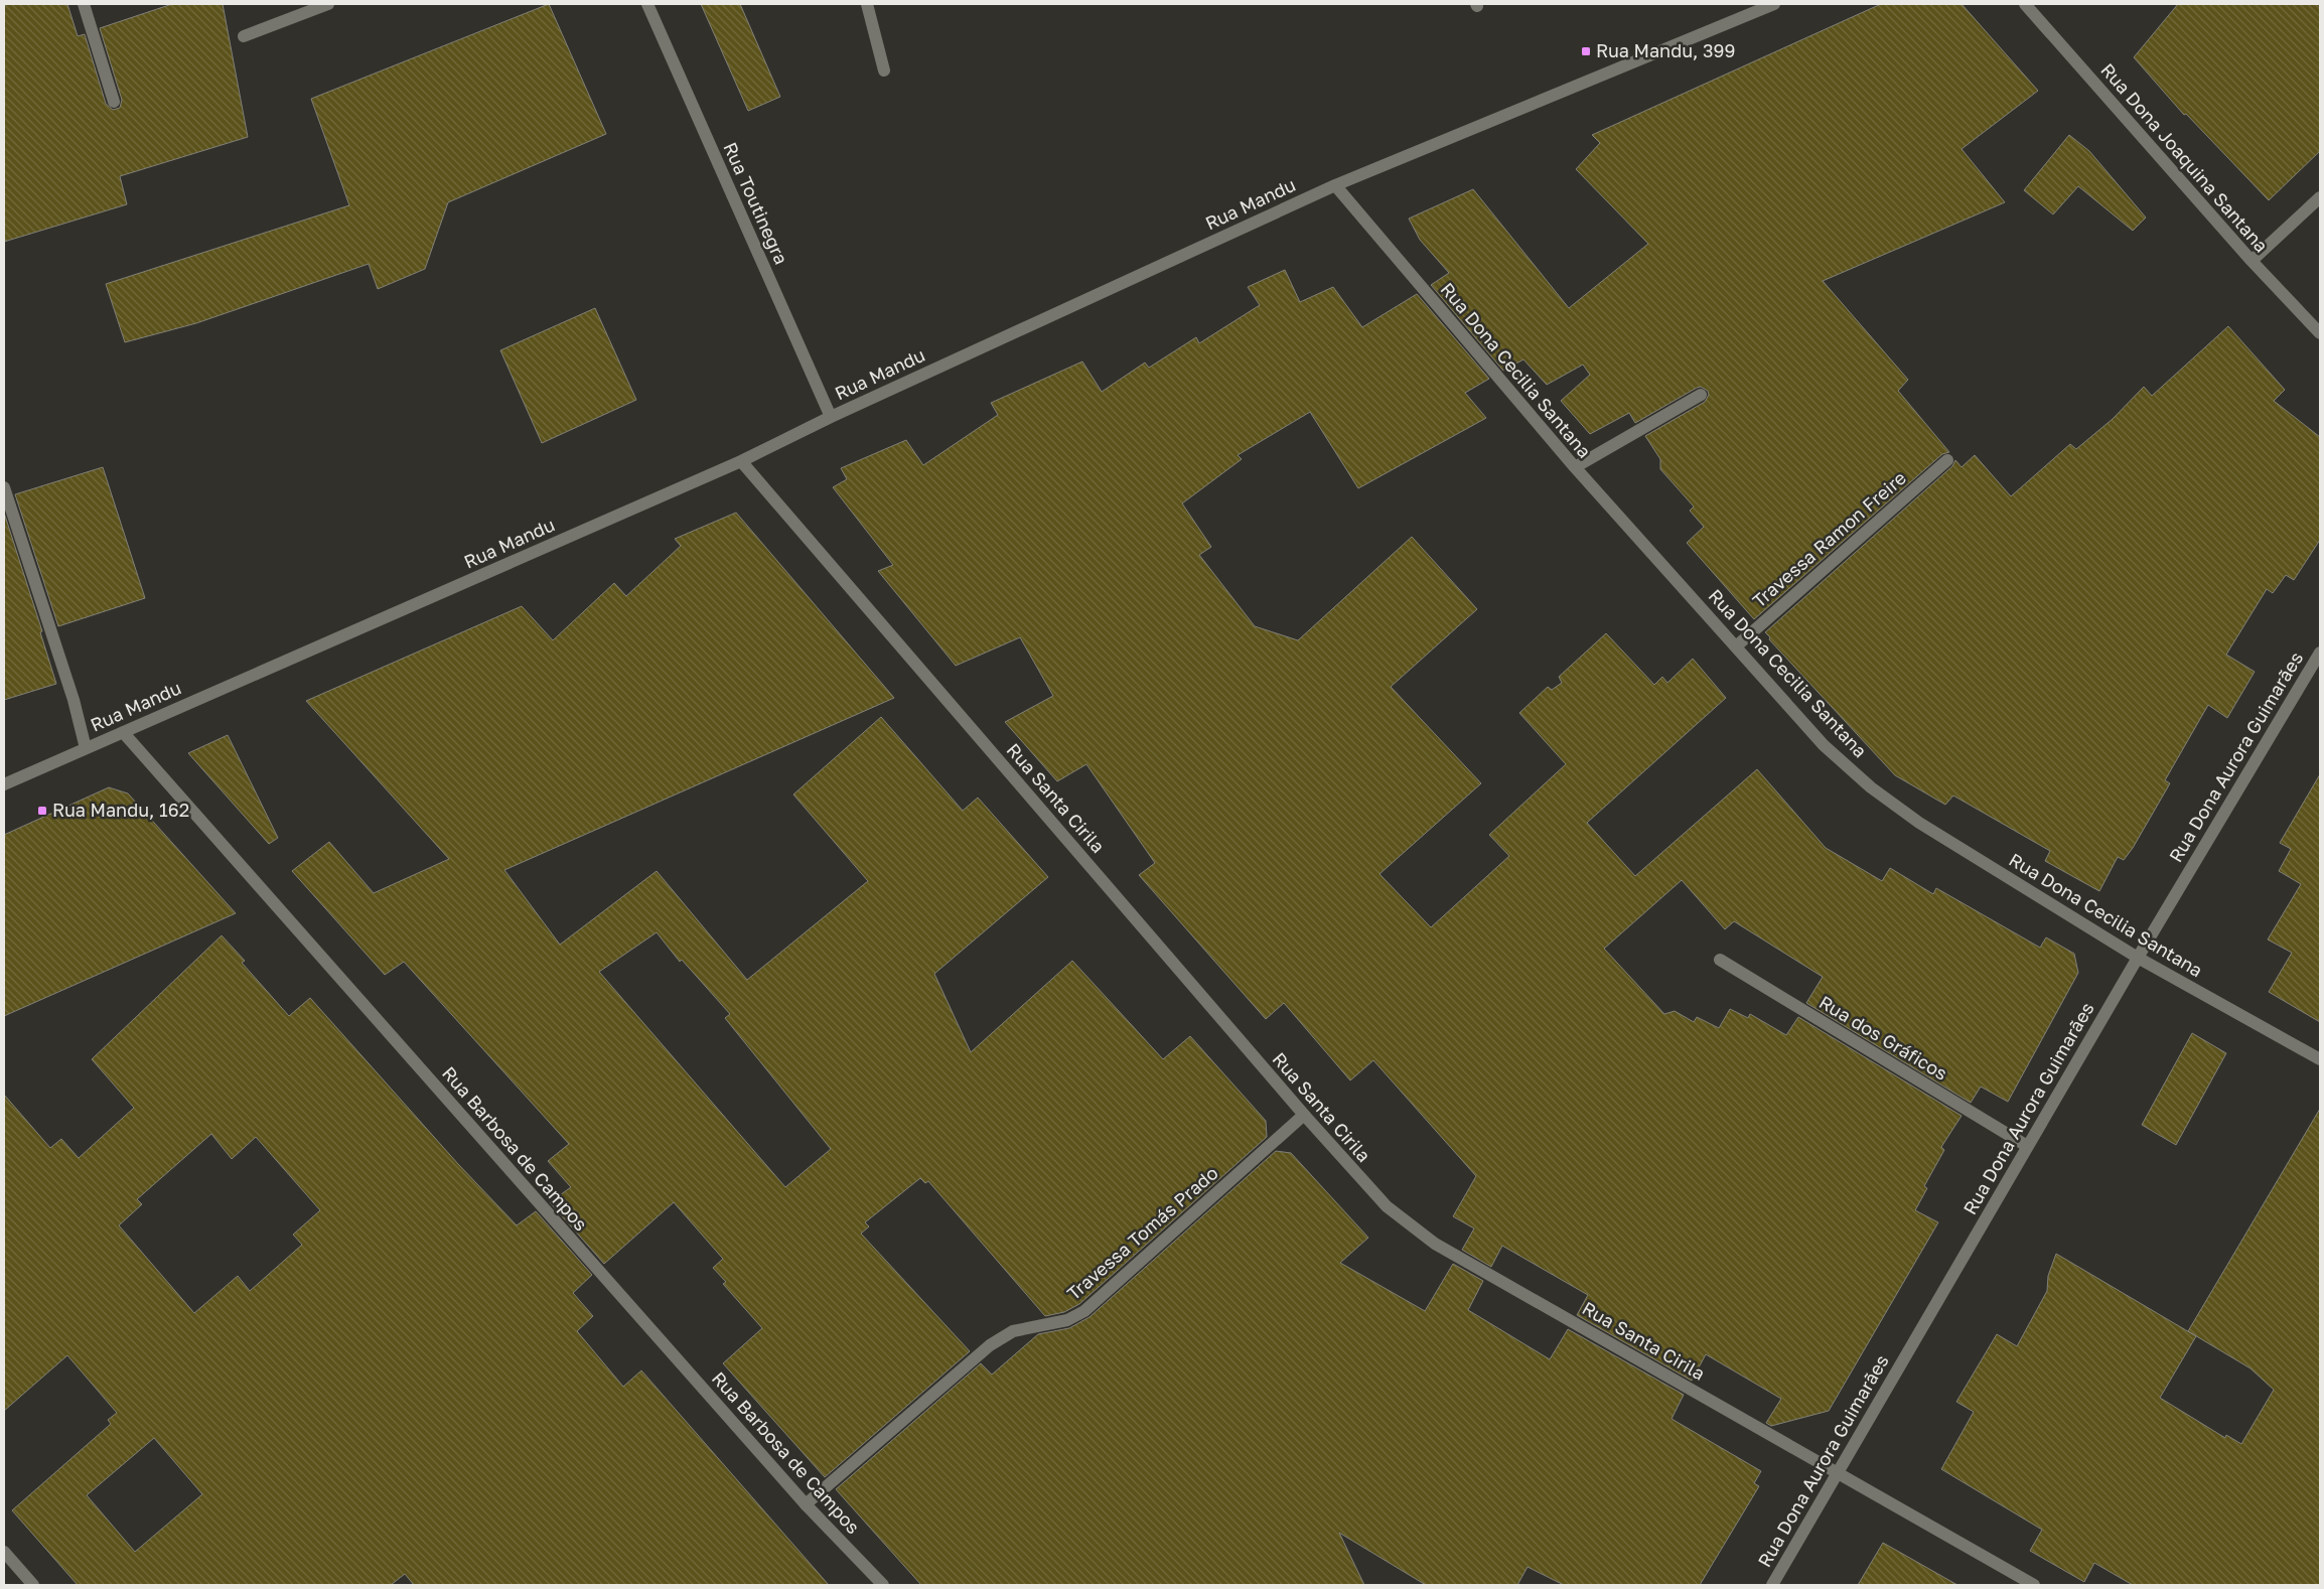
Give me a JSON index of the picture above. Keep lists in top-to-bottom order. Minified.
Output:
{"streets":{"street":["Rua Dona Joaquina Santana","Rua Toutinegra","Rua Mandu","Rua Dona Cecilia Santana","Travessa Ramon Freire","Rua Dona Aurora Guimarães","Rua Santa Cirila","Rua dos Gráficos","Rua Barbosa de Campos","Travessa Tomás Prado"]},"crossings":[["Rua Toutinegra","Rua Mandu"],["Rua Mandu","Rua Dona Cecilia Santana"],["Rua Mandu","Rua Santa Cirila"],["Rua Mandu","Rua Barbosa de Campos"],["Rua Dona Cecilia Santana","Travessa Ramon Freire"],["Rua Dona Cecilia Santana","Rua Dona Aurora Guimarães"],["Rua Dona Aurora Guimarães","Rua Santa Cirila"],["Rua Dona Aurora Guimarães","Rua dos Gráficos"],["Rua Santa Cirila","Travessa Tomás Prado"],["Rua Barbosa de Campos","Travessa Tomás Prado"]],"places":{"transit":["Rua Mandu, 399","Rua Mandu, 162"]}}
